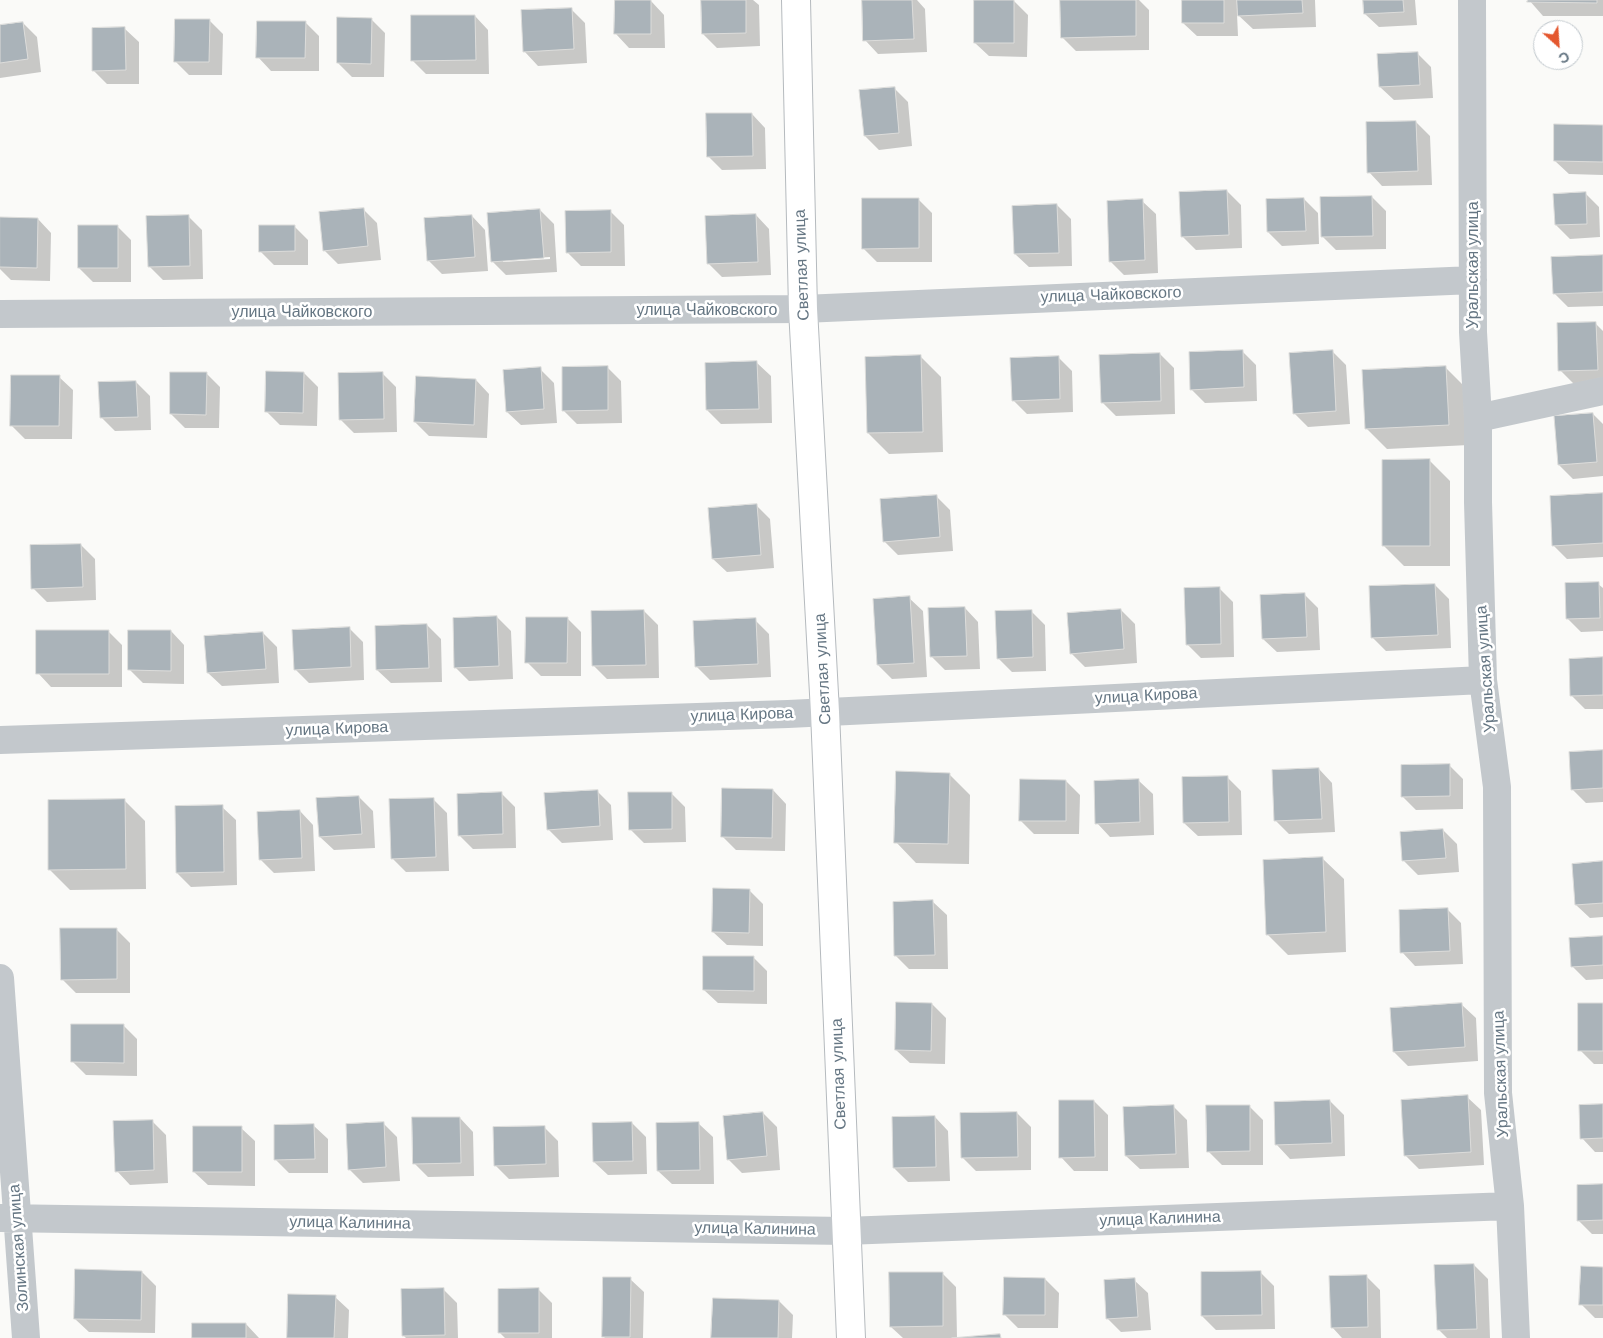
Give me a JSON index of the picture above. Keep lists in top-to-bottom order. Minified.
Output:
{"streets":{"main road":["Светлая улица"],"street":["Уральская улица","улица Чайковского","улица Кирова","улица Калинина","Золинская улица"]},"crossings":[["Светлая улица","улица Чайковского"],["Светлая улица","улица Кирова"],["Светлая улица","улица Калинина"],["Уральская улица","улица Чайковского"],["Уральская улица","улица Кирова"],["Уральская улица","улица Калинина"],["улица Калинина","Золинская улица"]],"north":"bottom right"}
